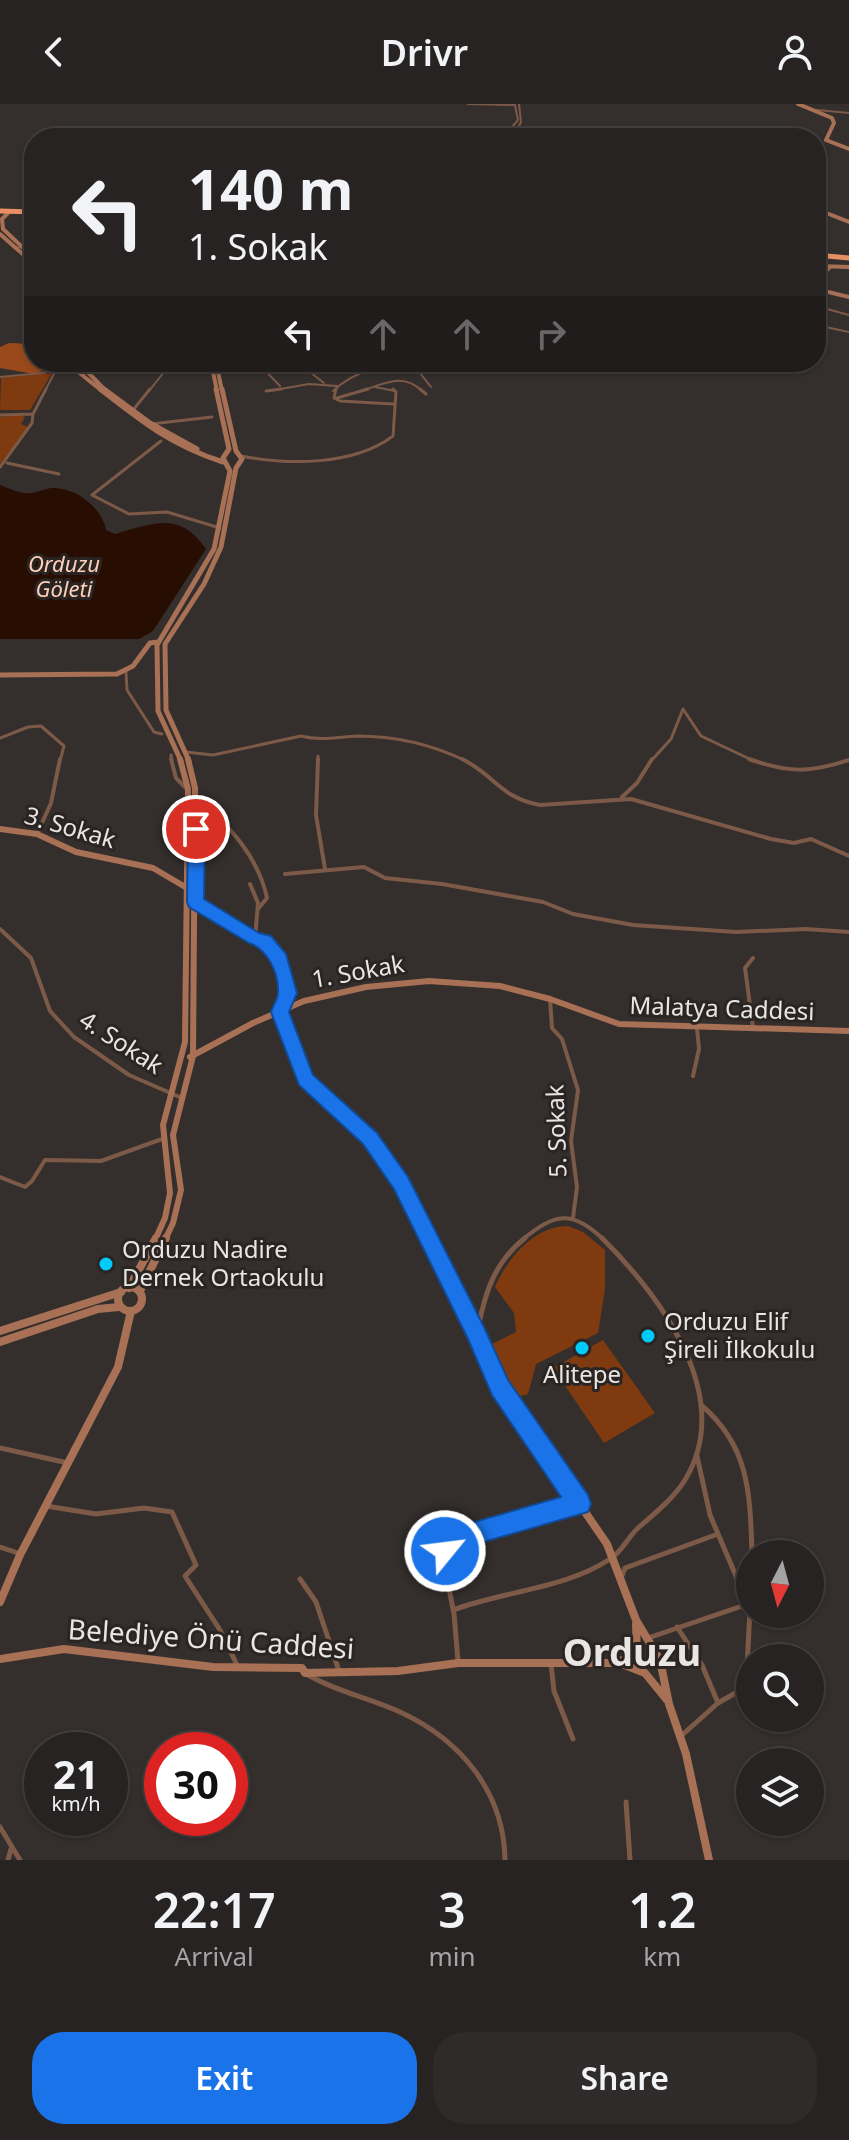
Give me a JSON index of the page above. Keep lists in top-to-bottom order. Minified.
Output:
{"streets":{"street":["3. Sokak","1. Sokak","Malatya Caddesi","4. Sokak","5. Sokak","Belediye Önü Caddesi"]},"crossings":[["1. Sokak","Malatya Caddesi"],["1. Sokak","5. Sokak"],["Malatya Caddesi","5. Sokak"]],"districts":["Orduzu"],"water":["Orduzu Göleti"],"places":["Orduzu Nadire Dernek Ortaokulu","Orduzu Elif Şireli İlkokulu","Alitepe"],"north":"bottom","page":{"header":"Drivr","turn":["140 m","1. Sokak"],"speed":"21 km/h","limit":"30","eta":["22:17","Arrival","3","min","1.2","km"],"buttons":["Exit","Share"]}}
